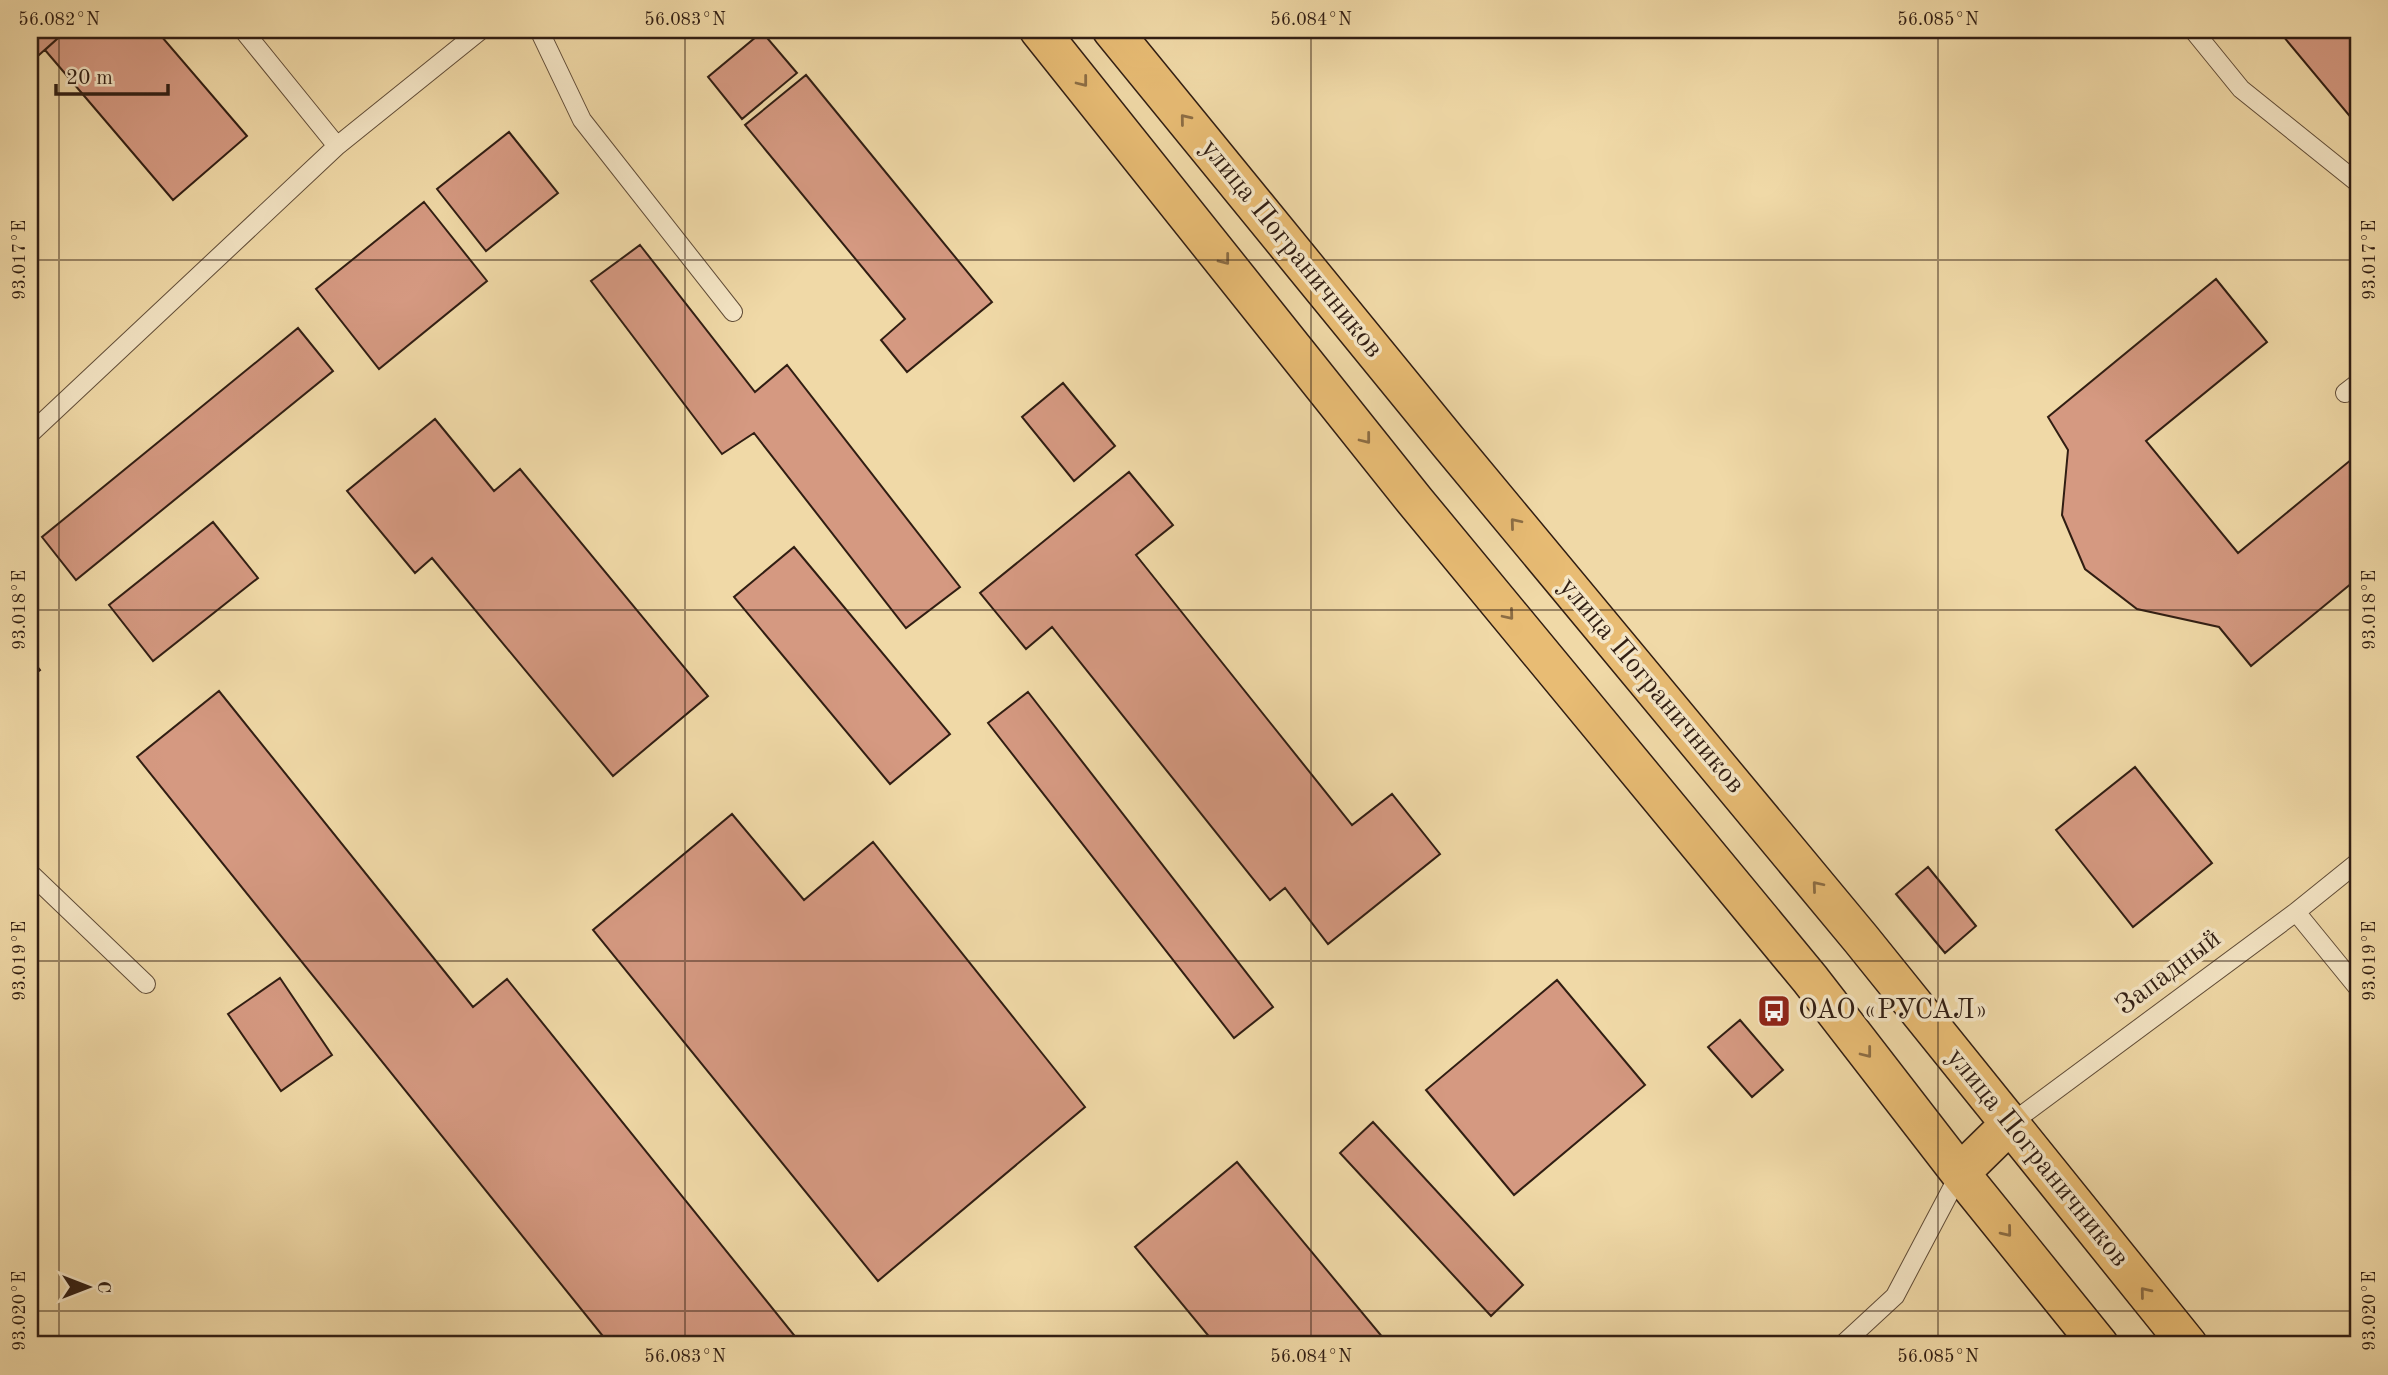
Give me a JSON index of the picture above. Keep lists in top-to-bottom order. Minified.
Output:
{"streets":{"main road":["улица Пограничников"],"lane":["Западный"]},"crossings":[["улица Пограничников","Западный"]],"places":{"bus stop":["ОАО «РУСАЛ»"]},"scale_bar":"20 m","north":"right","coordinates":["56.082°N","56.083°N","56.084°N","56.085°N","93.017°E","93.018°E","93.019°E","93.020°E"]}
